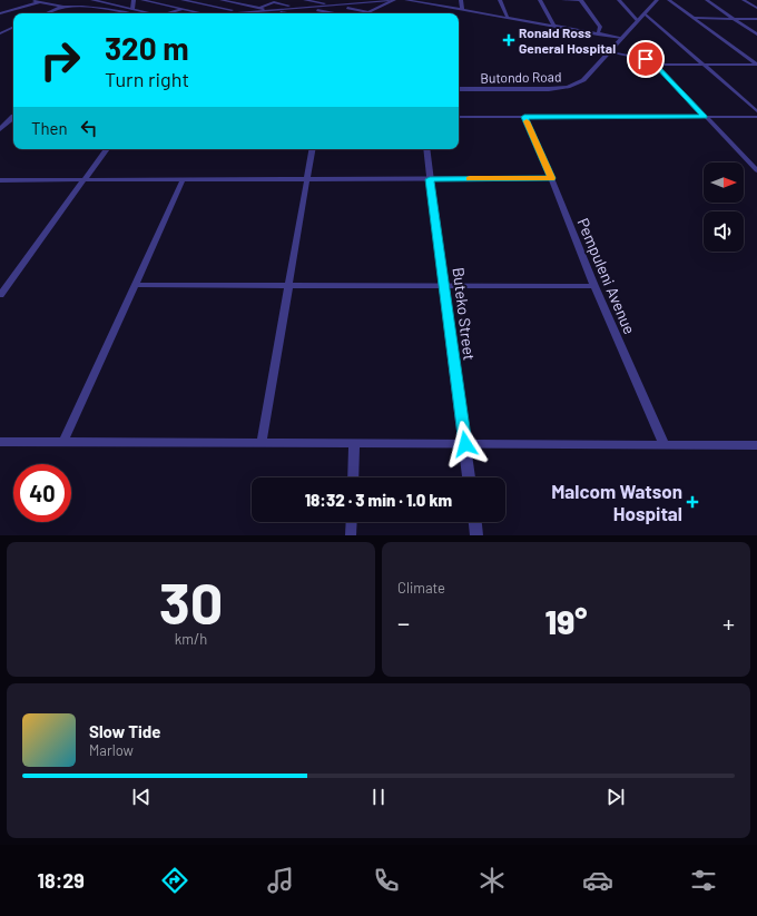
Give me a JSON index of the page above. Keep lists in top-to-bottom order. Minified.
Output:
{"streets":{"street":["Butondo Road","Pempuleni Avenue","Buteko Street"]},"places":{"health":["Ronald Ross General Hospital","Malcom Watson Hospital"]},"north":"right","page":{"turn":["320 m","Turn right"],"then":"Then","limit":"40","trip":"18:32 · 3 min · 1.0 km","tile":[["30","km/h"],"Climate"],"heat":["−","19°","+"],"song":["Slow Tide","Marlow"],"tabs":"18:29"}}
